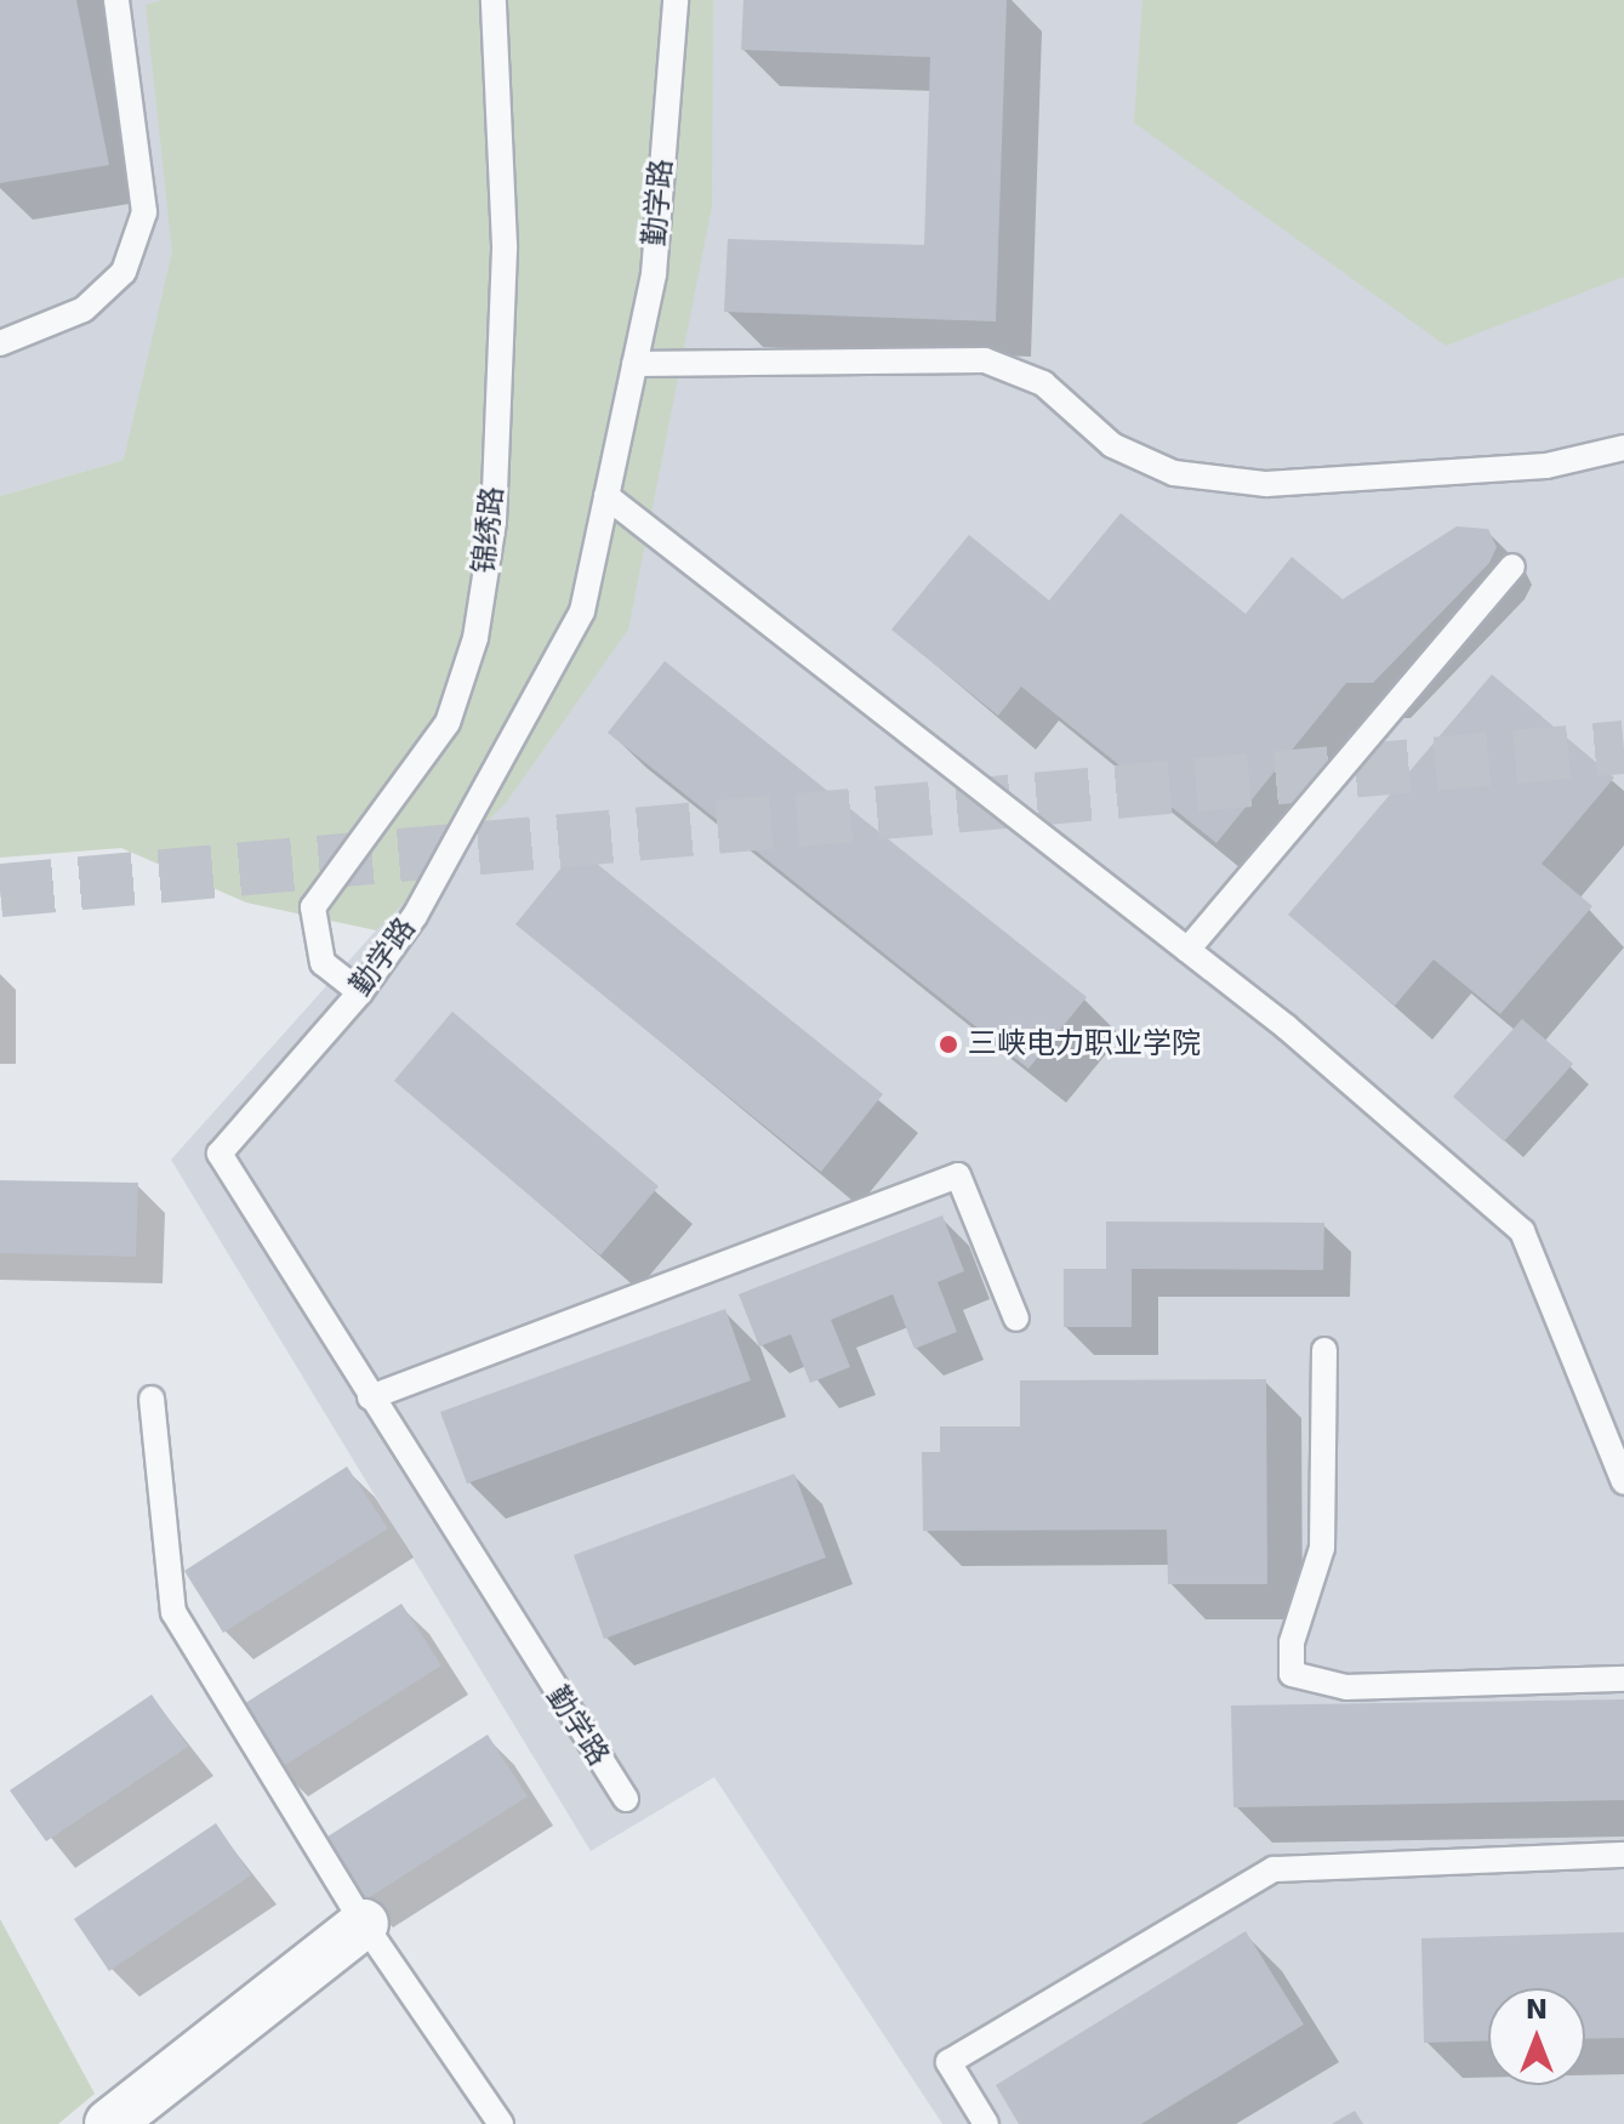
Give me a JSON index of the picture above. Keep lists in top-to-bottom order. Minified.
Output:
{"streets":{"lane":["勤学路","锦绣路"]},"crossings":[["勤学路","锦绣路"]],"places":["三峡电力职业学院"],"north":"top"}
